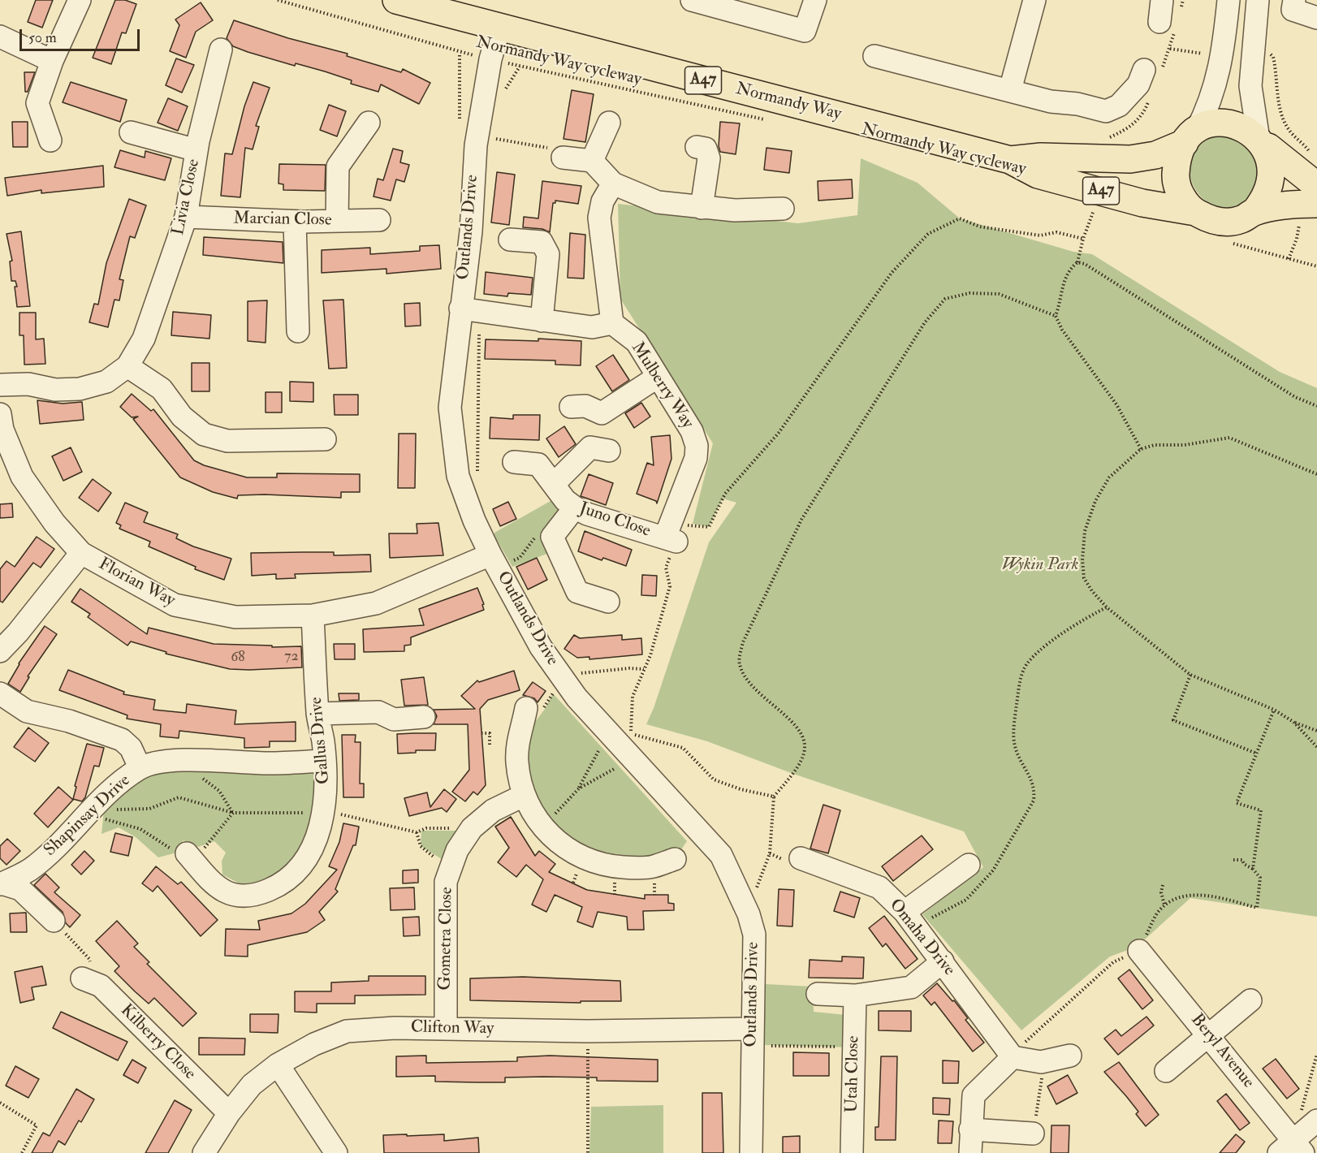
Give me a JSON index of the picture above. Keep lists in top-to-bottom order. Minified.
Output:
{"streets":{"main road":["A47","Normandy Way"],"street":["Livia Close","Marcian Close","Outlands Drive","Mulberry Way","Juno Close","Florian Way","Gallus Drive","Shapinsay Drive","Omaha Drive","Gometra Close","Clifton Way","Kilberry Close","Beryl Avenue","Utah Close"],"path":["Normandy Way cycleway"]},"crossings":[["Normandy Way cycleway","Outlands Drive"],["Normandy Way","Outlands Drive"],["Livia Close","Marcian Close"],["Outlands Drive","Florian Way"],["Outlands Drive","Clifton Way"],["Mulberry Way","Juno Close"],["Florian Way","Gallus Drive"],["Gallus Drive","Shapinsay Drive"],["Gometra Close","Clifton Way"],["Clifton Way","Kilberry Close"]],"parks":["Wykin Park"],"house_numbers":["72","68"],"scale_bar":"50 m"}
